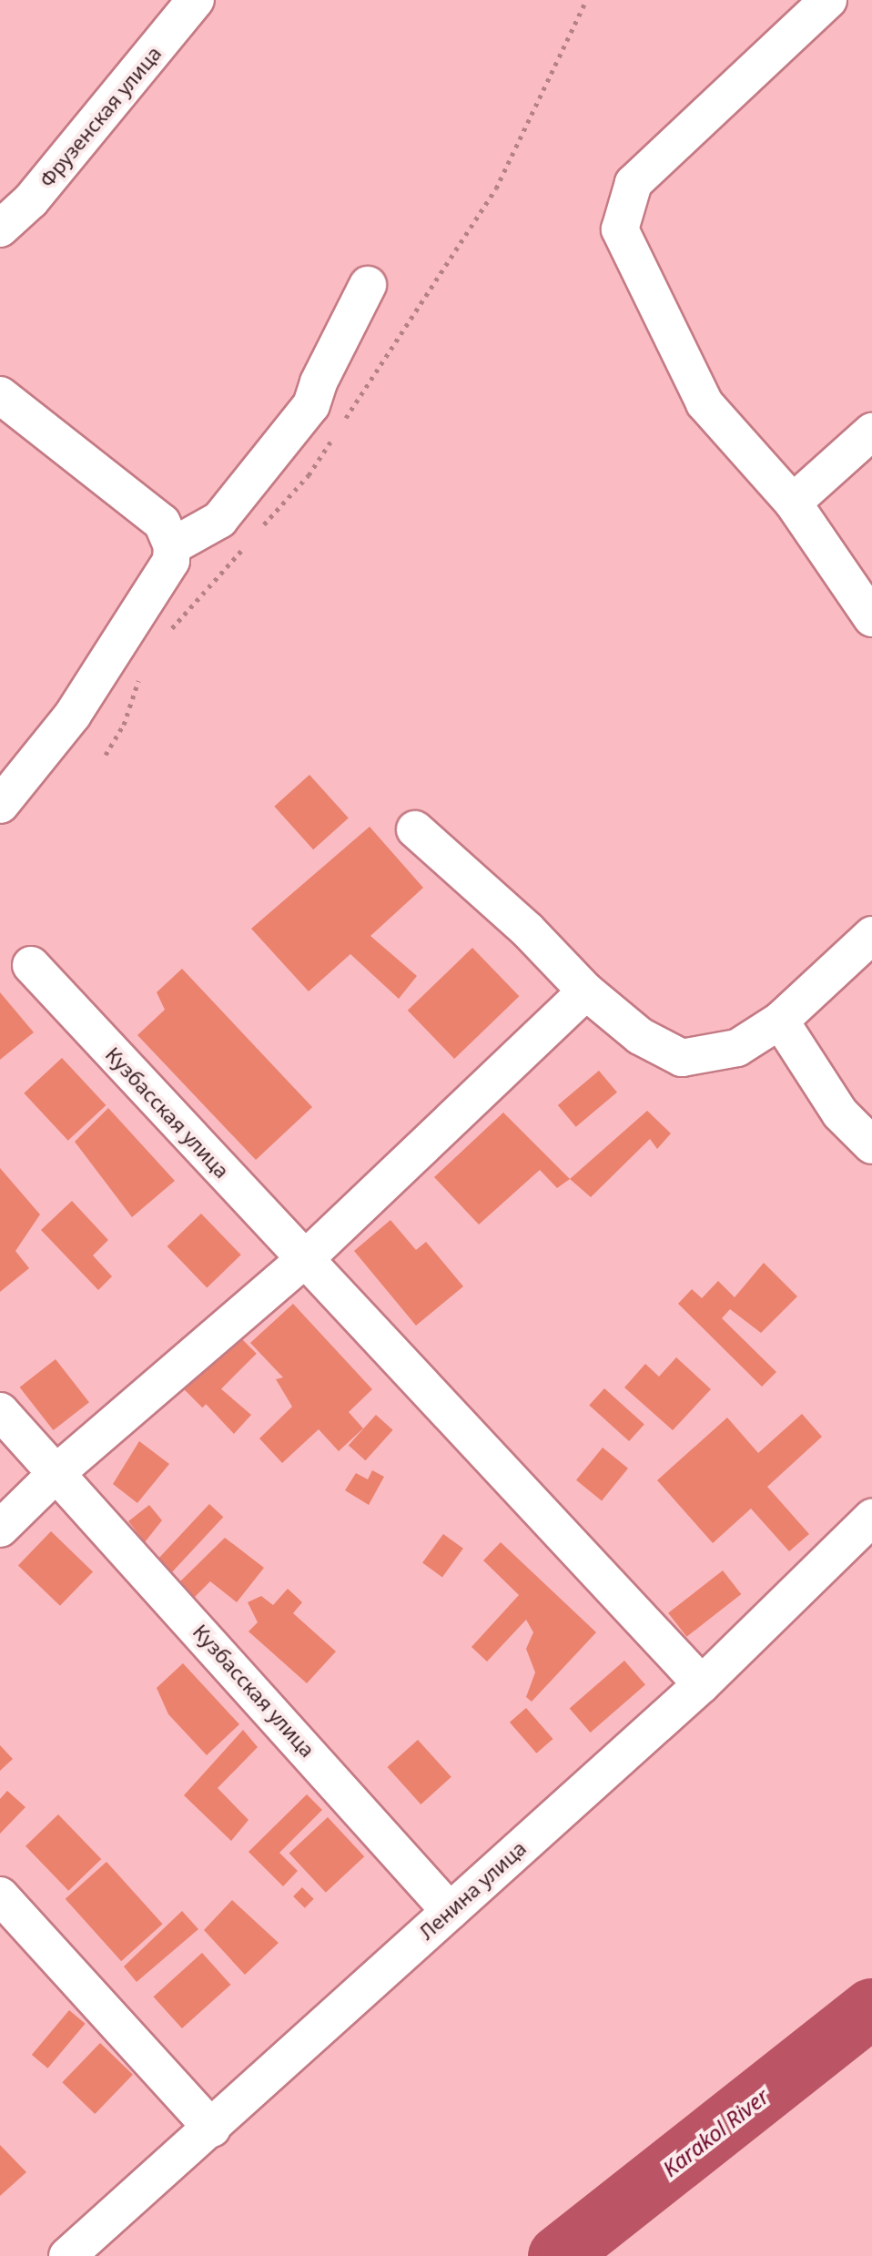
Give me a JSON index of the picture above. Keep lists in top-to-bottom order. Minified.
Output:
{"streets":{"street":["Фрузенская улица","Кузбасская улица","Ленина улица"]},"crossings":[["Кузбасская улица","Ленина улица"]],"water":["Karakol River"]}
